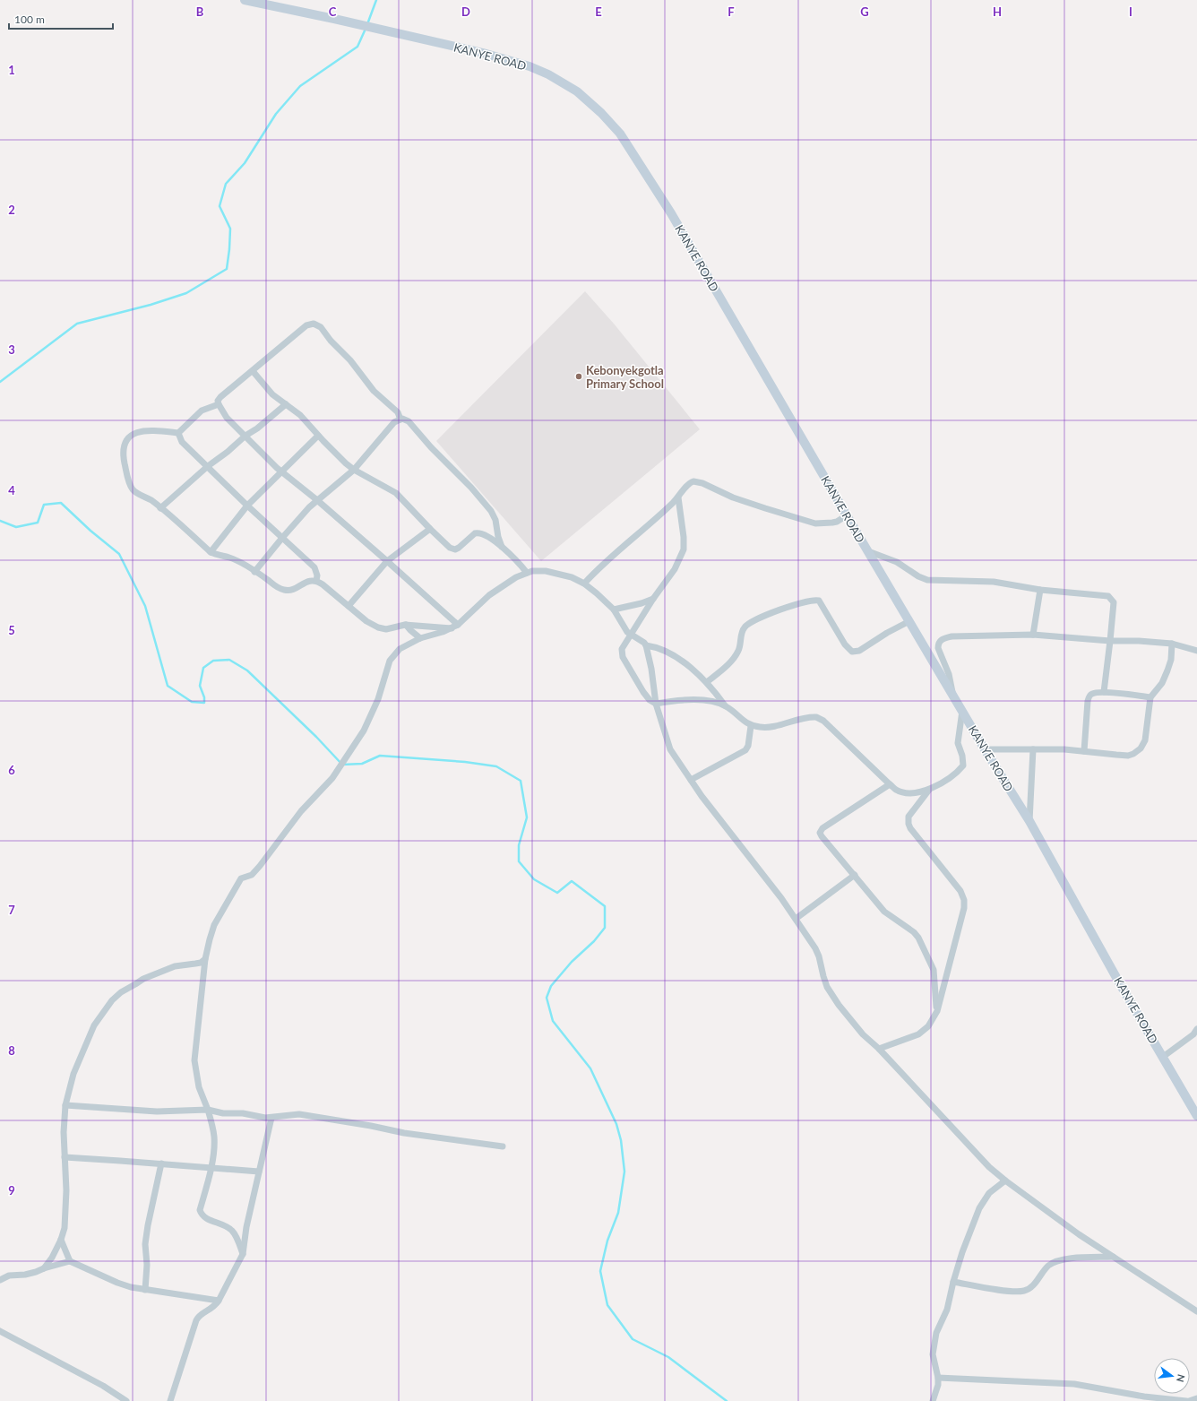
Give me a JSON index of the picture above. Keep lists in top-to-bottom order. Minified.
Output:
{"streets":{"main road":["KANYE ROAD"]},"places":["Kebonyekgotla Primary School"],"scale_bar":"100 m","north":"right","grid":{"columns":["B","C","D","E","F","G","H","I"],"rows":["1","2","3","4","5","6","7","8","9"]}}
